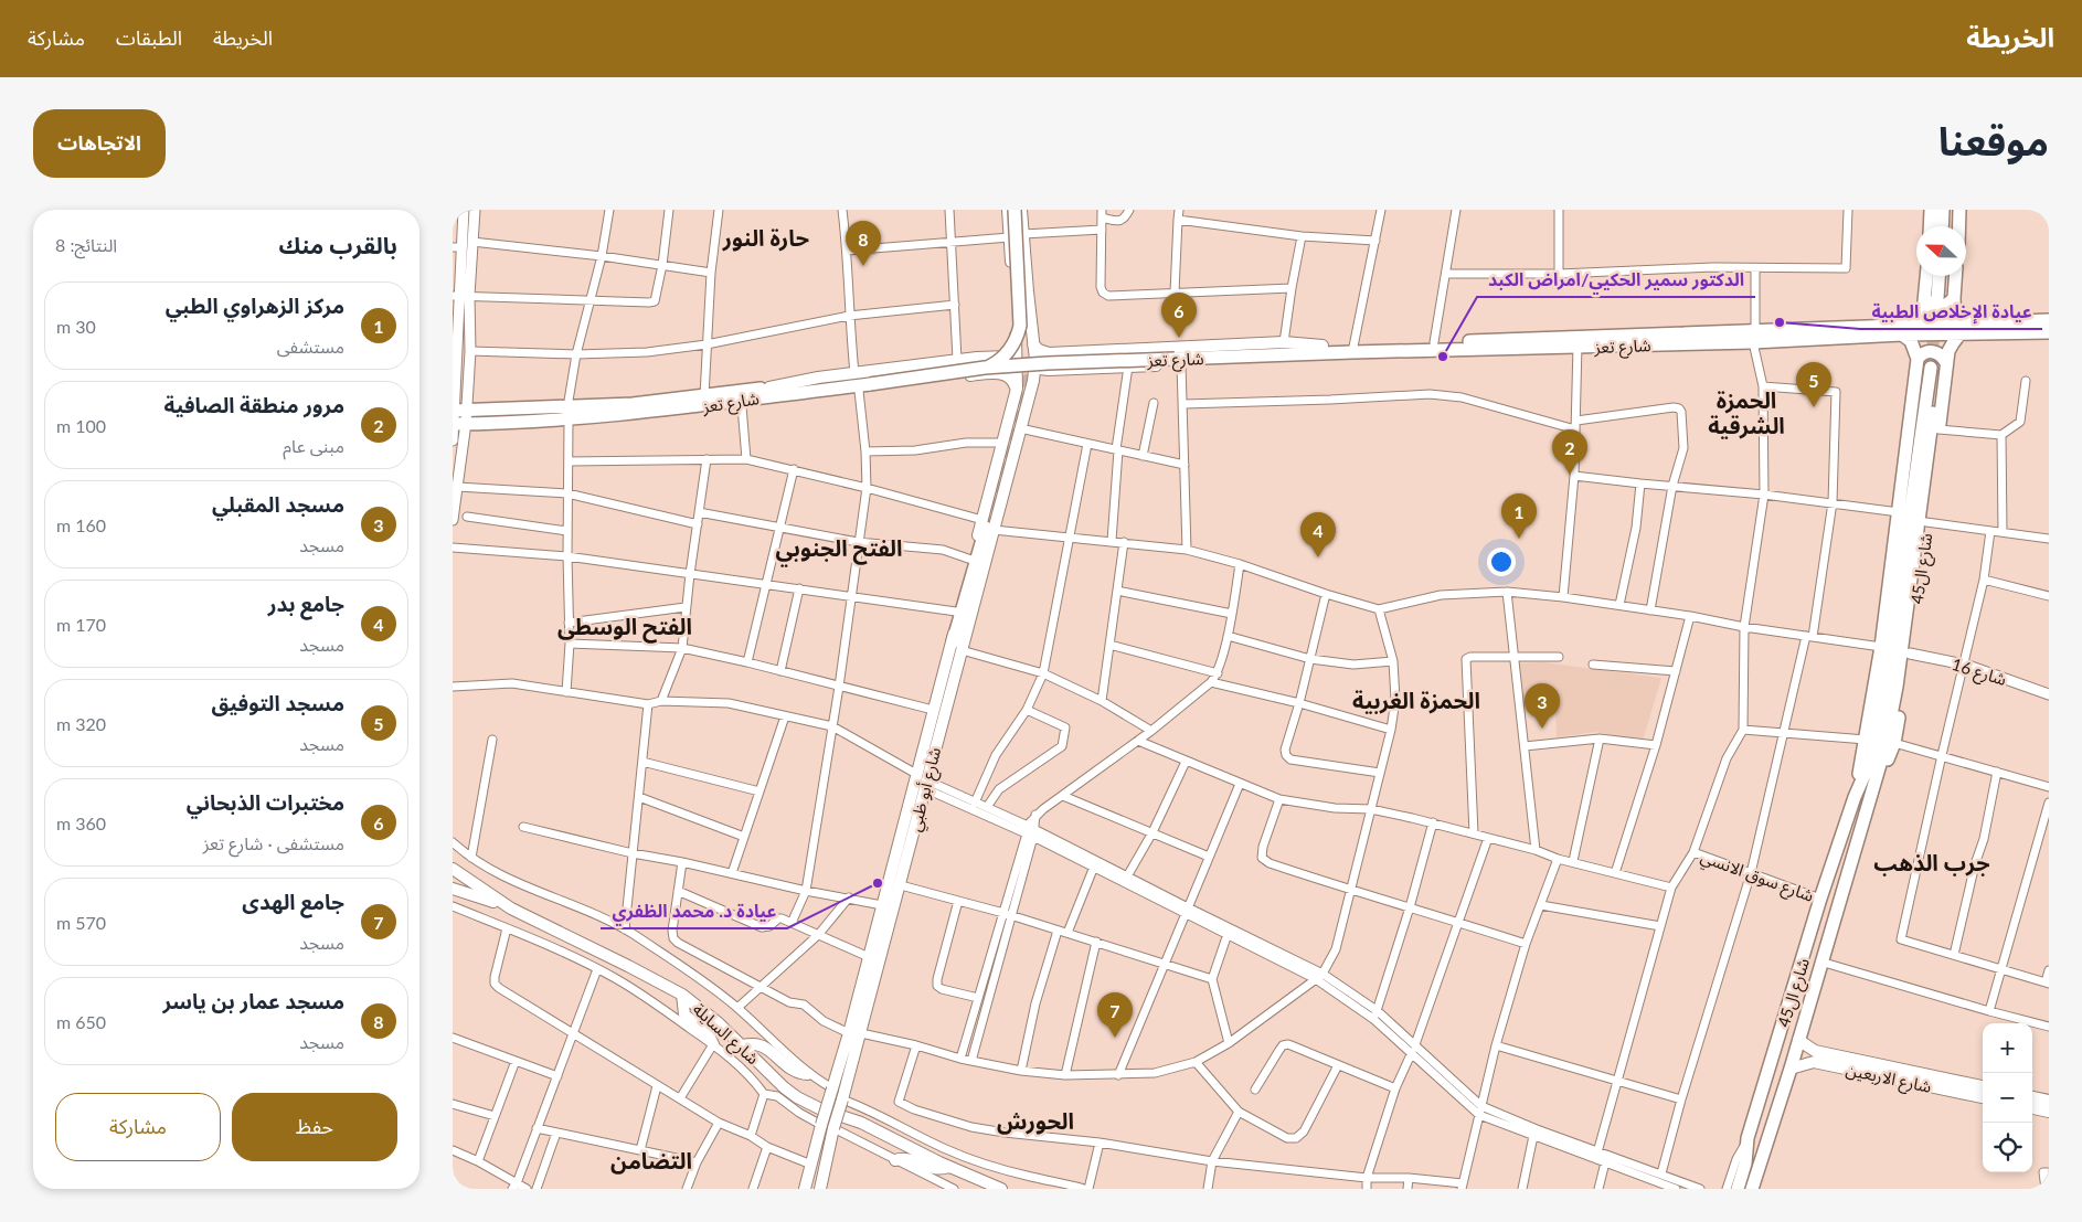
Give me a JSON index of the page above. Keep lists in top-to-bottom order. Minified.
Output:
{"streets":{"main road":["شارع تعز","شارع ال45","شارع أبو ظبي","شارع السايلة","شارع الاربعين"],"street":["شارع 16","شارع سوق الانسي"]},"crossings":[["شارع تعز","شارع ال45"],["شارع ال45","شارع 16"],["شارع ال45","شارع سوق الانسي"],["شارع ال45","شارع الاربعين"]],"districts":["حارة النور","الحمزة الشرقية","الفتح الجنوبي","الفتح الوسطى","الحمزة الغربية","جرب الذهب","الحورش","التضامن"],"places":["عيادة الإخلاص الطبية","الدكتور سمير الحكيي/امراض الكبد","عيادة د. محمد الظفري"],"north":"left","page":{"header":"الخريطة","nav":["الخريطة","الطبقات","مشاركة"],"title":"موقعنا","buttons":["الاتجاهات",["حفظ","مشاركة"]],"heading":["بالقرب منك","النتائج: 8"],"pins":["8","6","5","2","1","4","3","7"],"list":[{"mark":"1","name":"مركز الزهراوي الطبي","note":"مستشفى","value":"30 m"},{"mark":"2","name":"مرور منطقة الصافية","note":"مبنى عام","value":"100 m"},{"mark":"3","name":"مسجد المقبلي","note":"مسجد","value":"160 m"},{"mark":"4","name":"جامع بدر","note":"مسجد","value":"170 m"},{"mark":"5","name":"مسجد التوفيق","note":"مسجد","value":"320 m"},{"mark":"6","name":"مختبرات الذبحاني","note":"مستشفى · شارع تعز","value":"360 m"},{"mark":"7","name":"جامع الهدى","note":"مسجد","value":"570 m"},{"mark":"8","name":"مسجد عمار بن ياسر","note":"مسجد","value":"650 m"}],"map_buttons":["+","−"]}}
